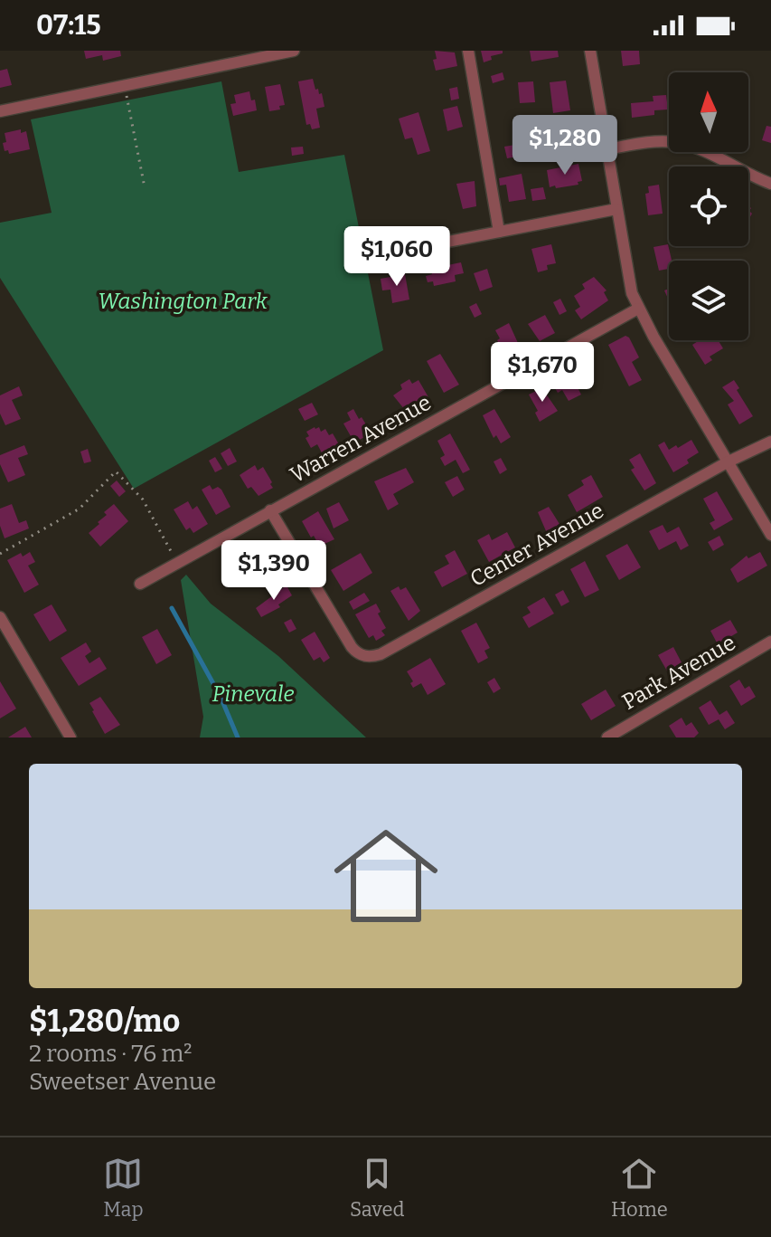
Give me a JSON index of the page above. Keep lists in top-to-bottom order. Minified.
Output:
{"streets":{"street":["Warren Avenue","Center Avenue","Park Avenue"]},"crossings":[["Warren Avenue","Center Avenue"]],"parks":["Washington Park","Pinevale"],"north":"top","page":{"status":"07:15","price":["$1,280","$1,060","$1,670","$1,390"],"list":[{"name":"$1,280/mo","note":"2 rooms · 76 m² · Sweetser Avenue"}],"tabs":["Map","Saved","Home"]}}
